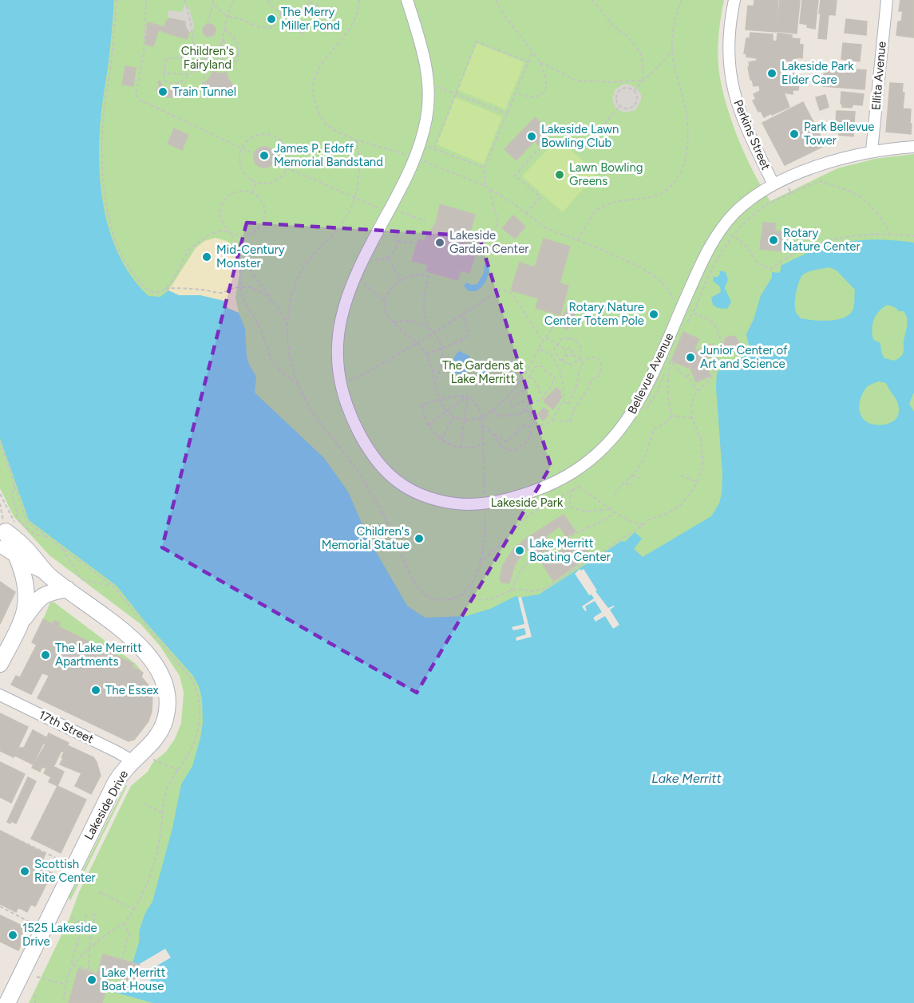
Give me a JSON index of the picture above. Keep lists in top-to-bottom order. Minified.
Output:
{"streets":{"street":["Ellita Avenue","Perkins Street","Bellevue Avenue","17th Street","Lakeside Drive"]},"crossings":[["Ellita Avenue","Bellevue Avenue"],["Perkins Street","Bellevue Avenue"],["17th Street","Lakeside Drive"]],"water":["Lake Merritt"],"parks":["Children's Fairyland","The Gardens at Lake Merritt","Lakeside Park"],"places":["The Merry Miller Pond","Lakeside Park Elder Care","Train Tunnel","Park Bellevue Tower","Lakeside Lawn Bowling Club","James P. Edoff Memorial Bandstand","Lawn Bowling Greens","Rotary Nature Center","Lakeside Garden Center","Mid-Century Monster","Rotary Nature Center Totem Pole","Junior Center of Art and Science","Children's Memorial Statue","Lake Merritt Boating Center","The Lake Merritt Apartments","The Essex","Scottish Rite Center","1525 Lakeside Drive","Lake Merritt Boat House"]}
